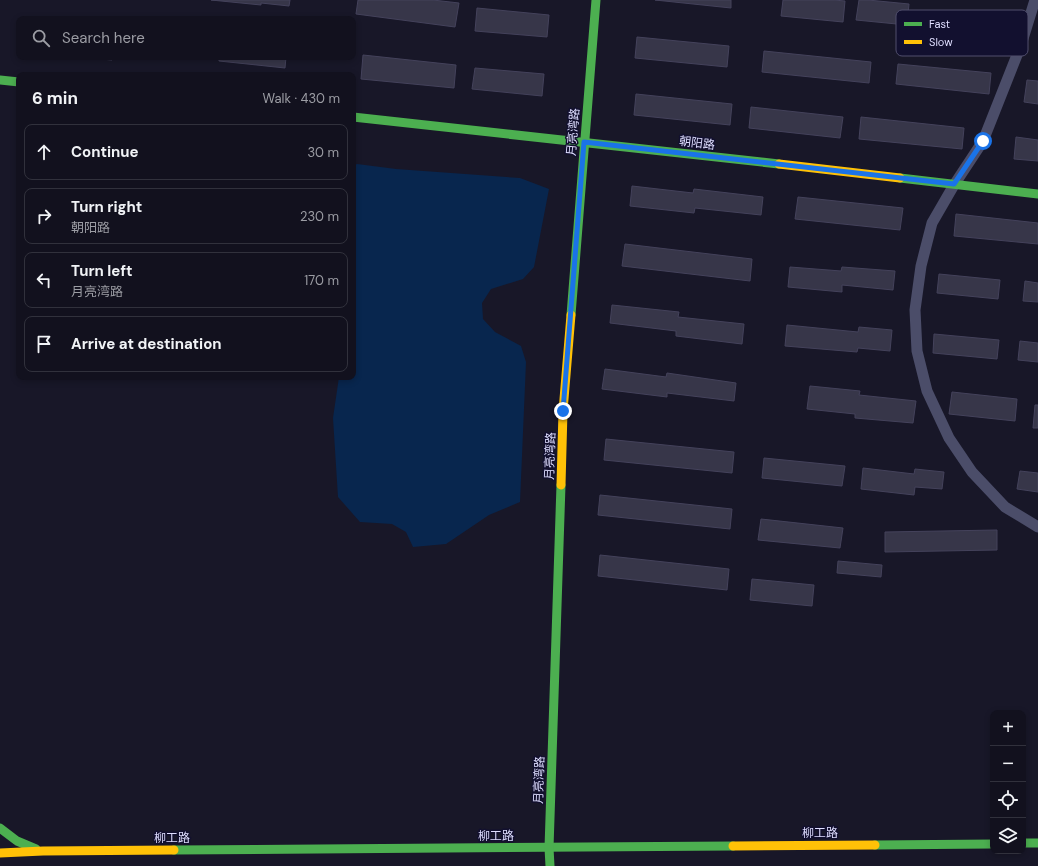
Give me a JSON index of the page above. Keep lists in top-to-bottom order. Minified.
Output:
{"streets":{"street":["月亮湾路","朝阳路","柳工路"]},"crossings":[["月亮湾路","朝阳路"],["月亮湾路","柳工路"]],"legend":["Fast","Slow"],"page":{"search":"Search here","heading":["6 min","Walk · 430 m"],"list":[["Continue","30 m"],["Turn right","朝阳路","230 m"],["Turn left","月亮湾路","170 m"],"Arrive at destination"],"map_buttons":["+","−"]}}
